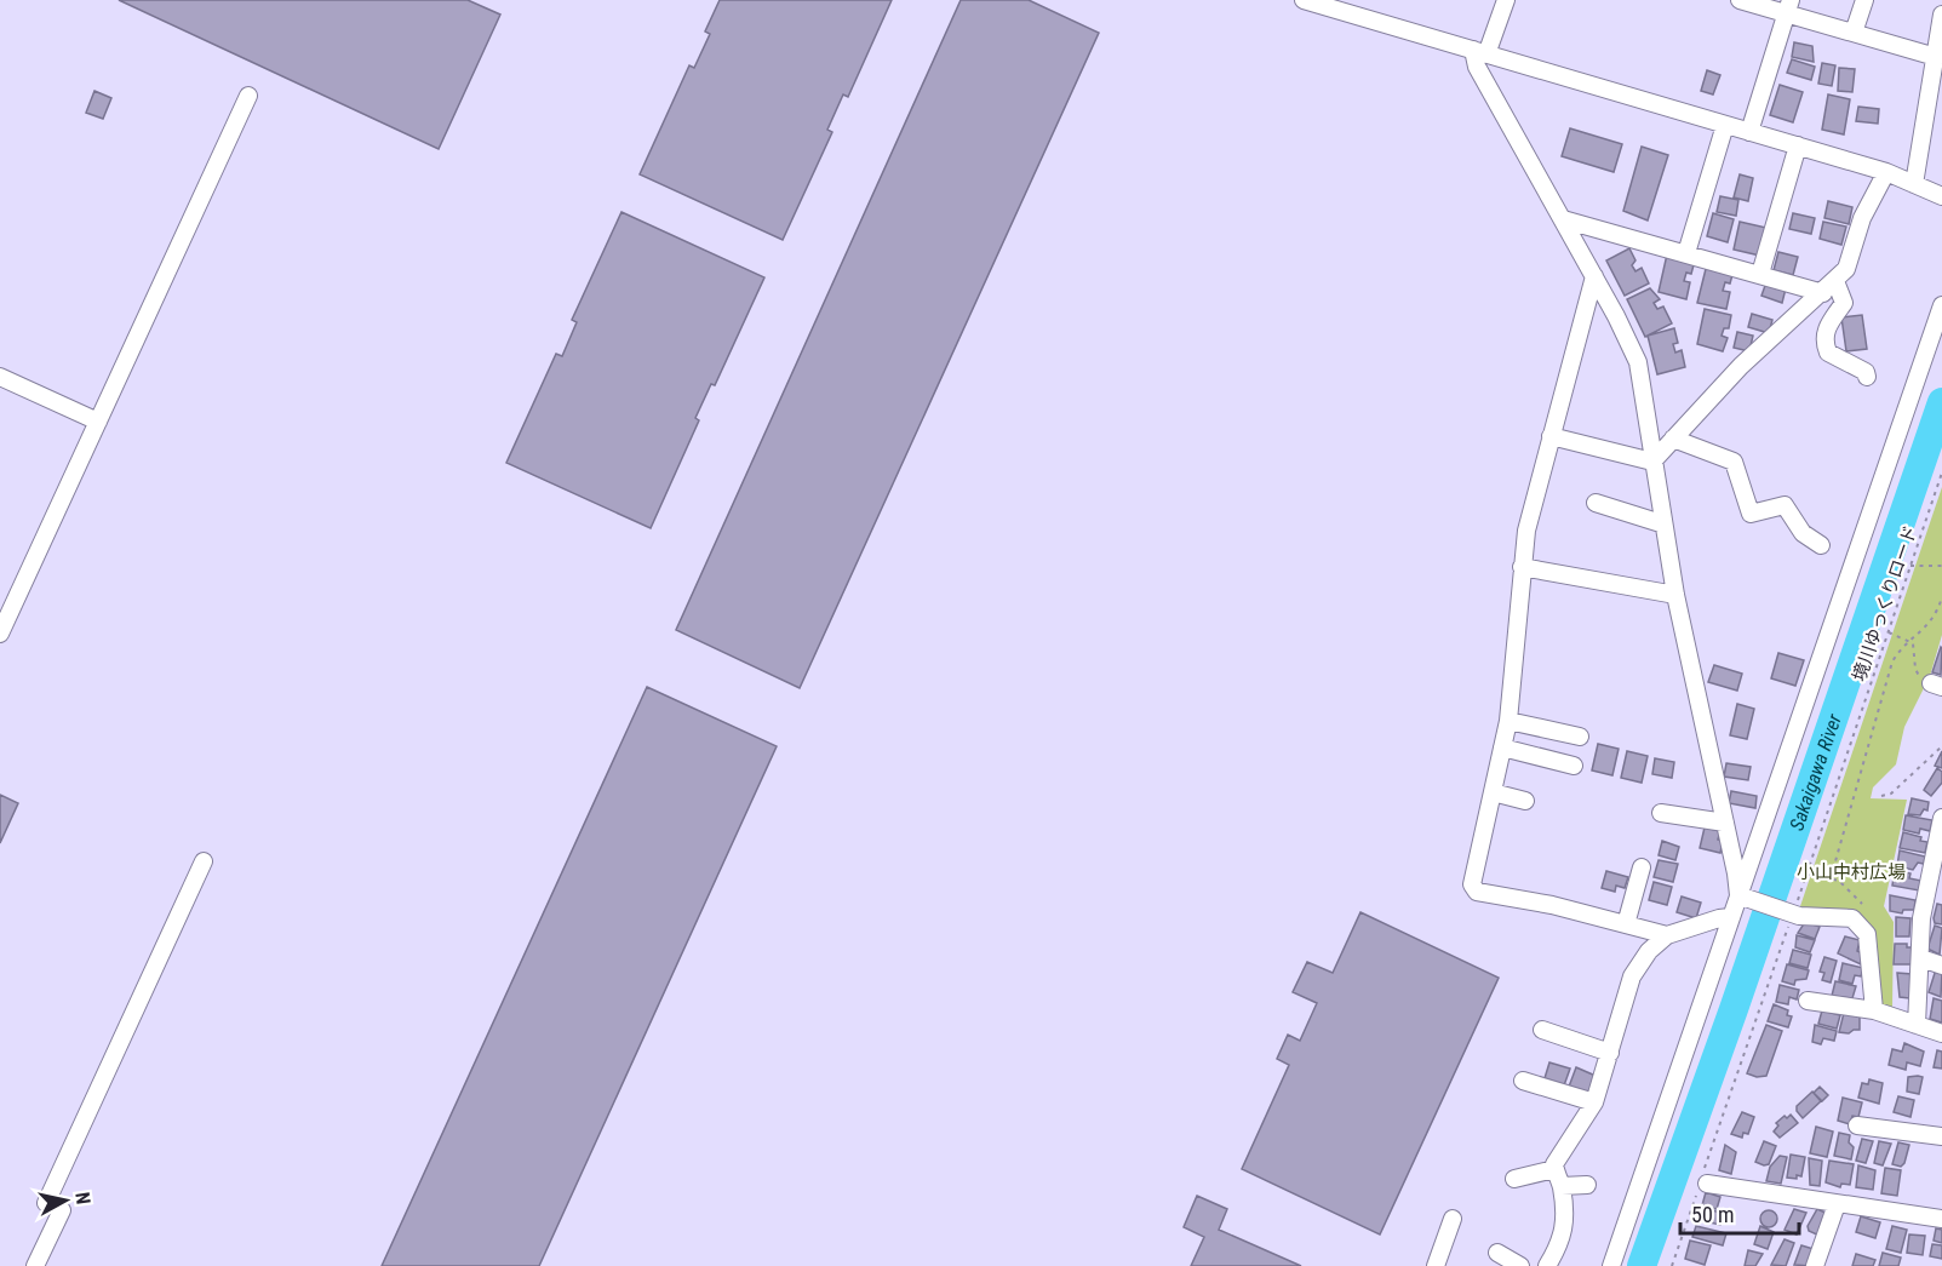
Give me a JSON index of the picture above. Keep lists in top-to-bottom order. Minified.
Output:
{"streets":{"path":["境川ゆっくりロード"]},"water":["Sakaigawa River"],"parks":["小山中村広場"],"scale_bar":"50 m","north":"right"}
